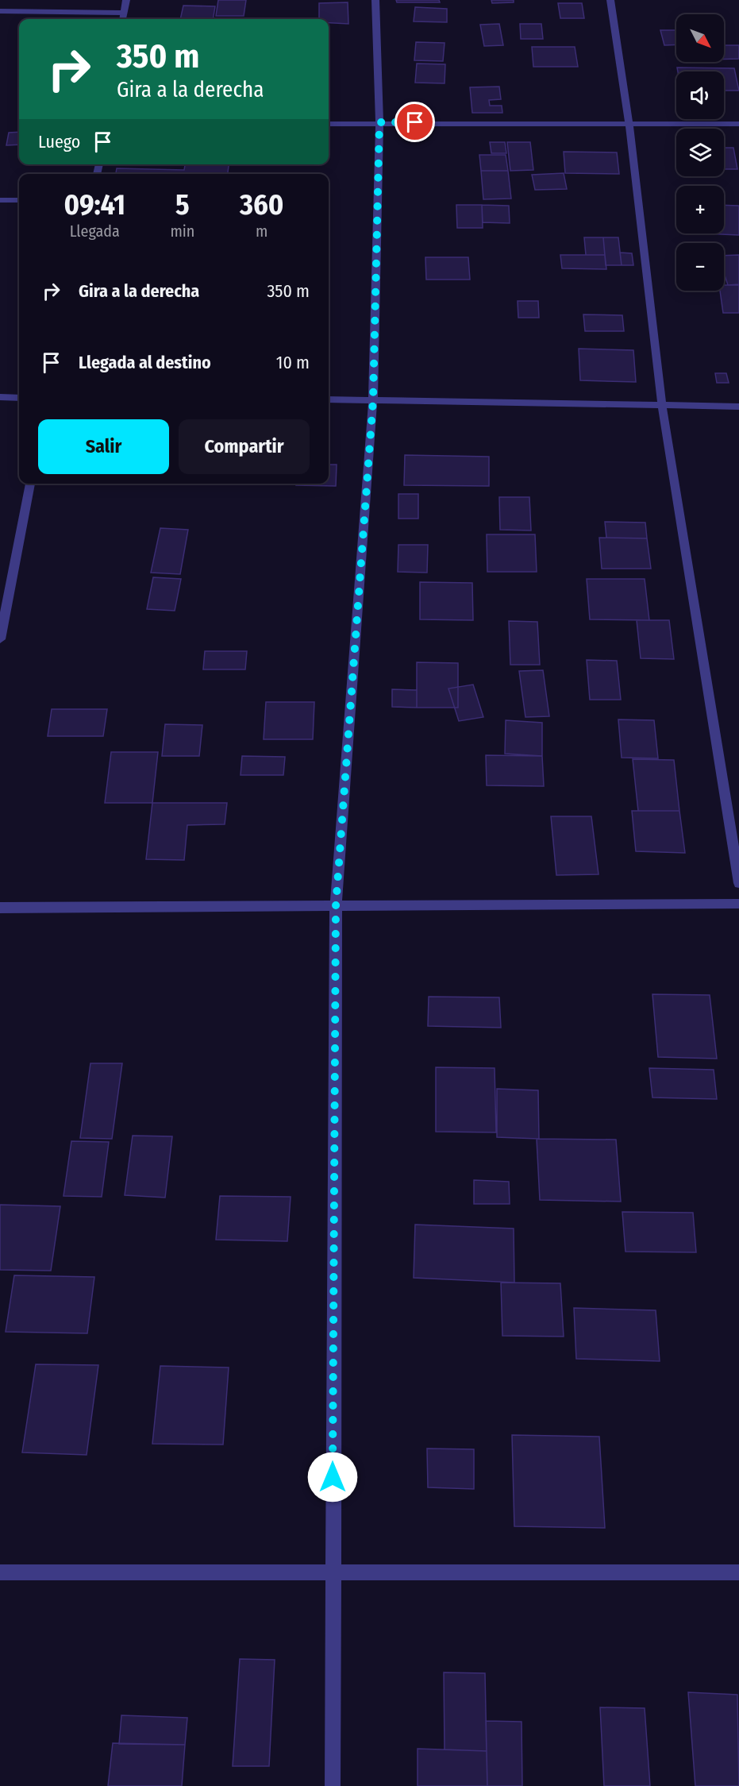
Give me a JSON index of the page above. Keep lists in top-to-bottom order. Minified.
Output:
{"north":"bottom right","page":{"map_buttons":["+","−"],"turn":["350 m","Gira a la derecha"],"then":"Luego","eta":["09:41","Llegada","5","min","360","m"],"list":[{"name":"Gira a la derecha","value":"350 m"},{"name":"Llegada al destino","value":"10 m"}],"buttons":["Salir","Compartir"]}}
